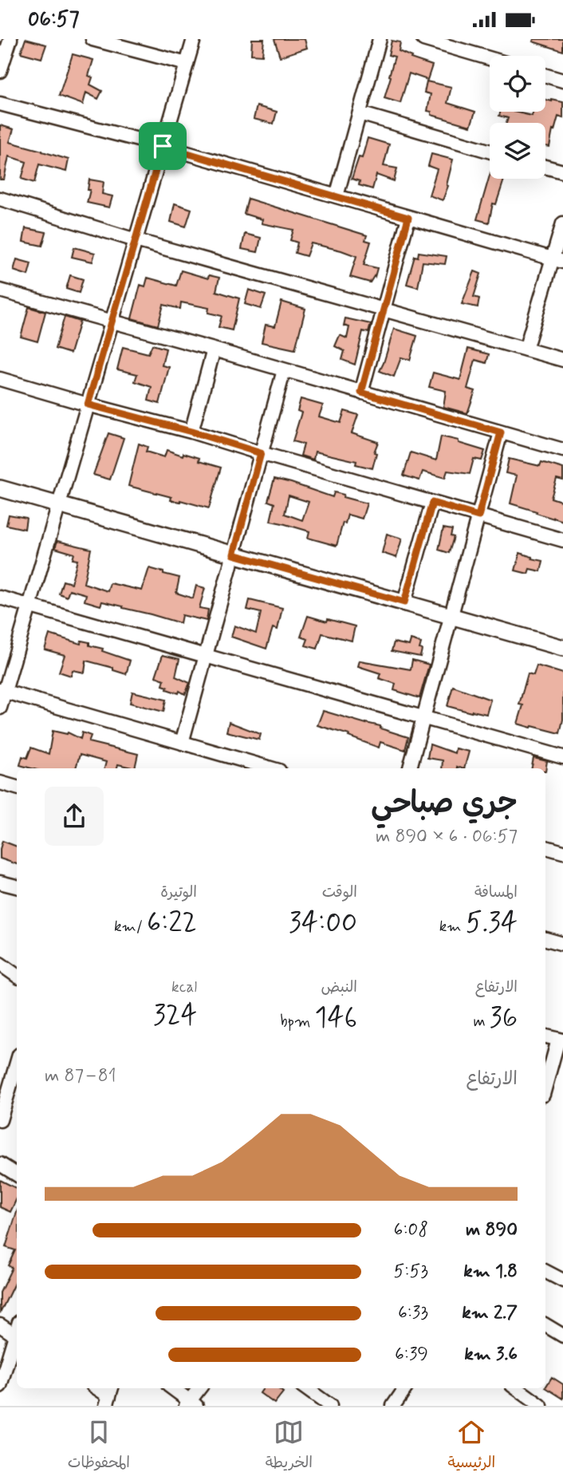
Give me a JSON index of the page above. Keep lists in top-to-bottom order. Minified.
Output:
{"page":{"status":"06:57","heading":["جري صباحي","06:57 · 6 × 890 m"],"stats":[["المسافة","5.34 km"],["الوقت","34:00"],["الوتيرة","6:22 /km"],["الارتفاع","36 m"],["النبض","146 bpm"],["kcal","324"]],"chart":["الارتفاع","81–87 m"],"list":[{"name":"890 m","note":"6:08"},{"name":"1.8 km","note":"5:53"},{"name":"2.7 km","note":"6:33"},{"name":"3.6 km","note":"6:39"}],"tabs":["الرئيسية","الخريطة","المحفوظات"]}}
